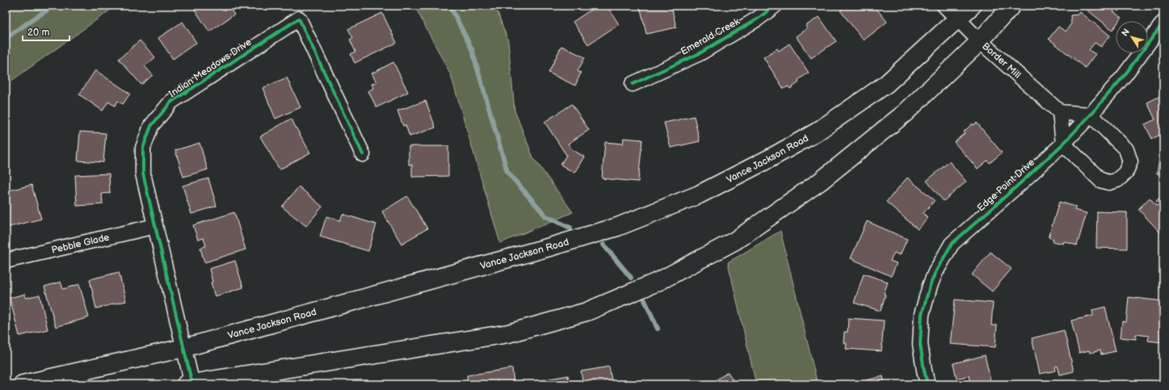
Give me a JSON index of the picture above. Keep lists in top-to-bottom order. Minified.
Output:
{"streets":{"main road":["Vance Jackson Road"],"street":["Emerald Creek","Border Mill","Indian Meadows Drive","Edge Point Drive","Pebble Glade"]},"crossings":[["Border Mill","Vance Jackson Road"],["Indian Meadows Drive","Vance Jackson Road"],["Indian Meadows Drive","Pebble Glade"]],"scale_bar":"20 m","north":"top left"}
